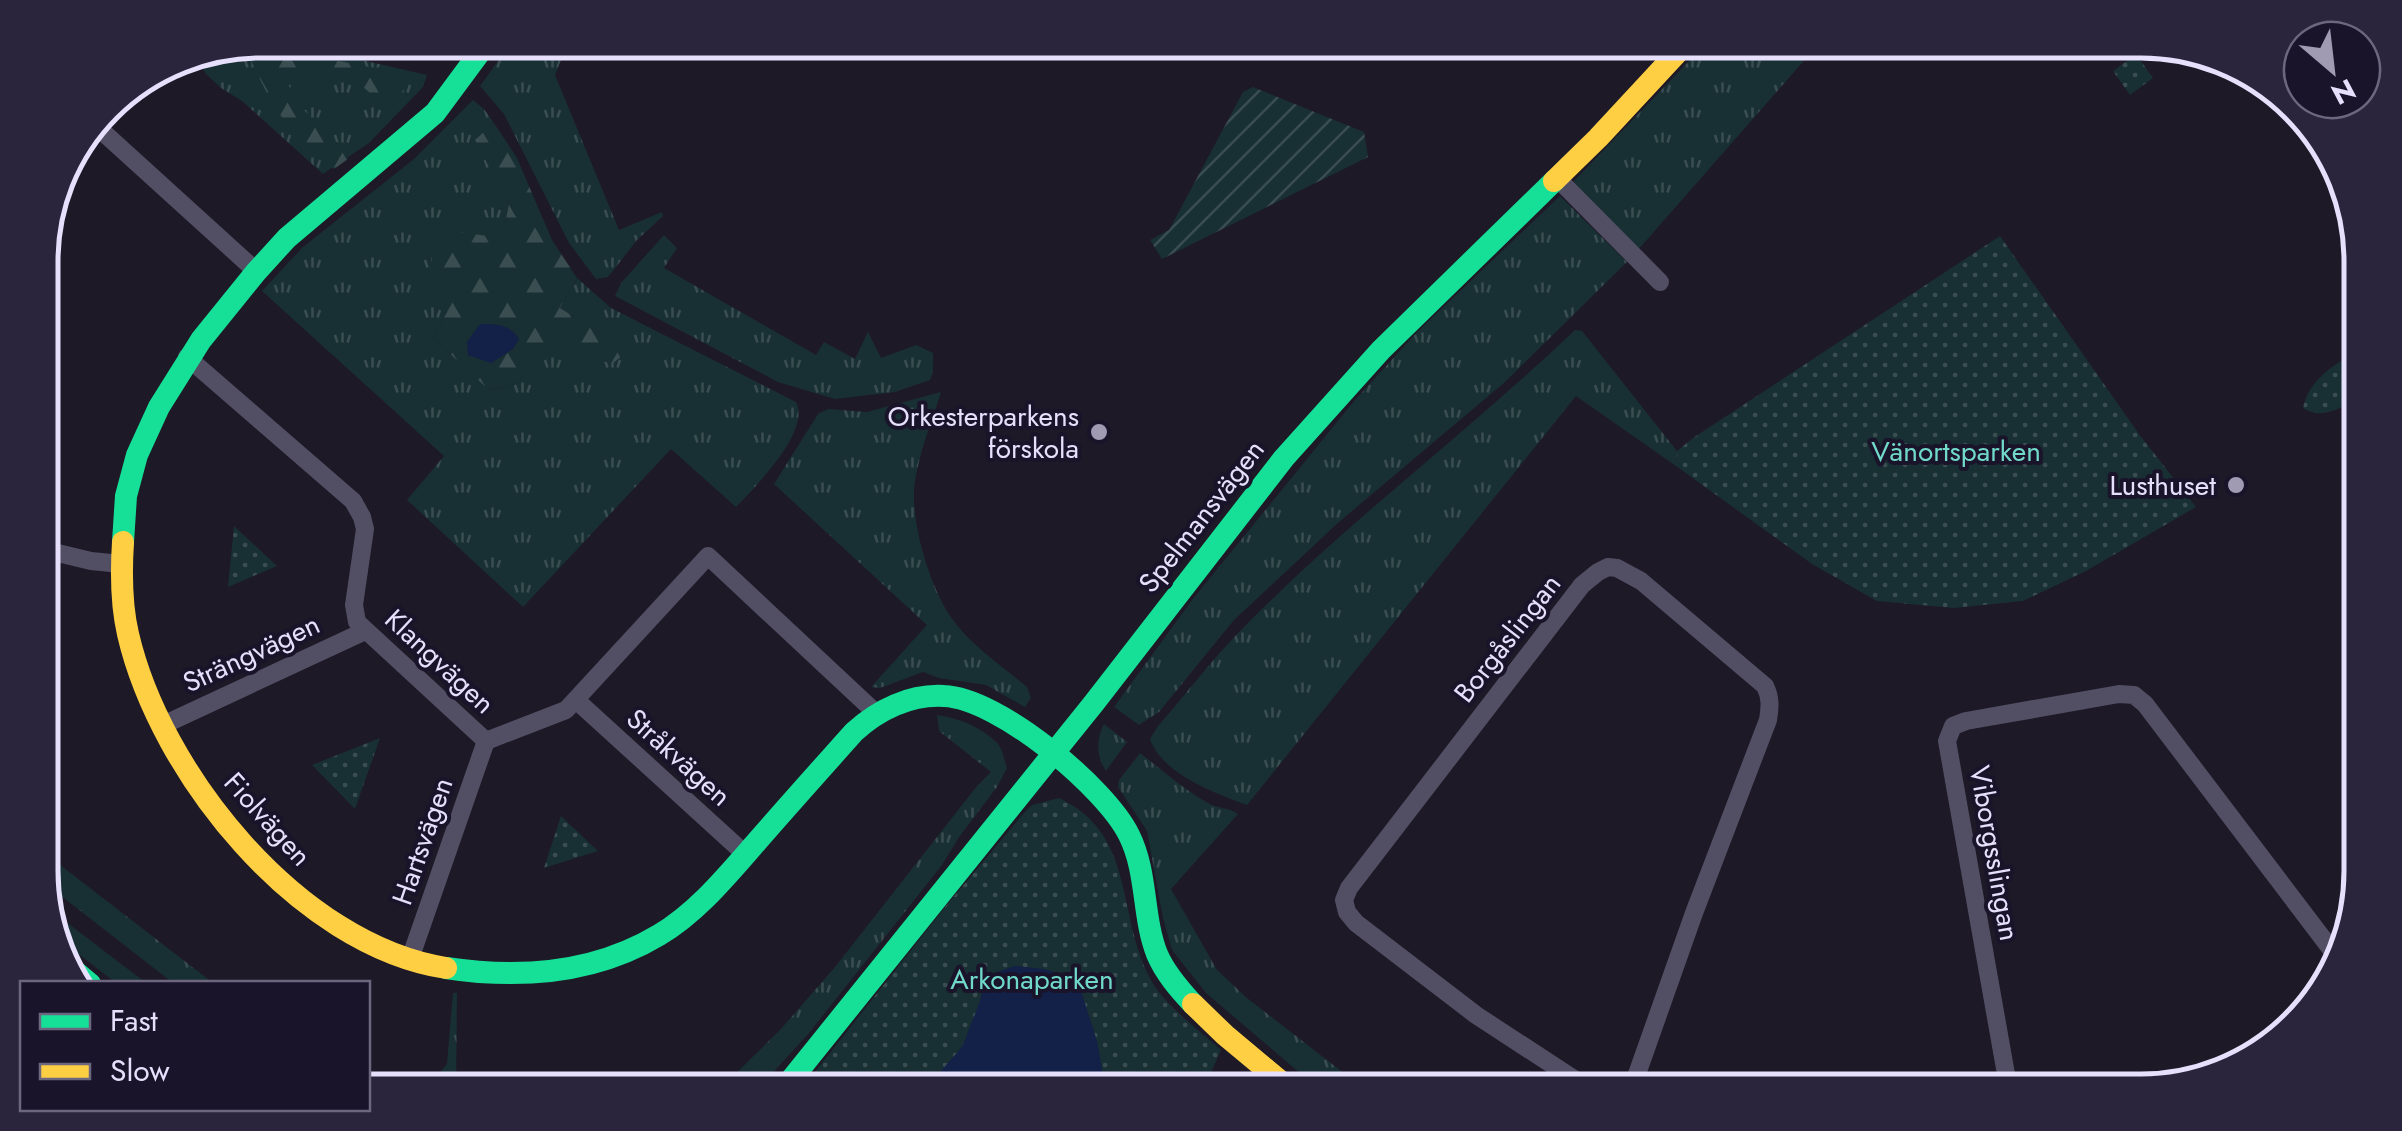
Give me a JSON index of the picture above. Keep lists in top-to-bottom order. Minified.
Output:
{"streets":{"street":["Spelmansvägen","Borgåslingan","Strängvägen","Klangvägen","Stråkvägen","Fiolvägen","Hartsvägen","Viborgsslingan"]},"crossings":[["Spelmansvägen","Fiolvägen"],["Strängvägen","Klangvägen"],["Strängvägen","Fiolvägen"],["Klangvägen","Stråkvägen"],["Klangvägen","Fiolvägen"],["Klangvägen","Hartsvägen"],["Stråkvägen","Fiolvägen"],["Fiolvägen","Hartsvägen"]],"parks":["Vänortsparken","Arkonaparken"],"places":["Orkesterparkens förskola","Lusthuset"],"legend":["Fast","Slow"],"north":"bottom right"}
